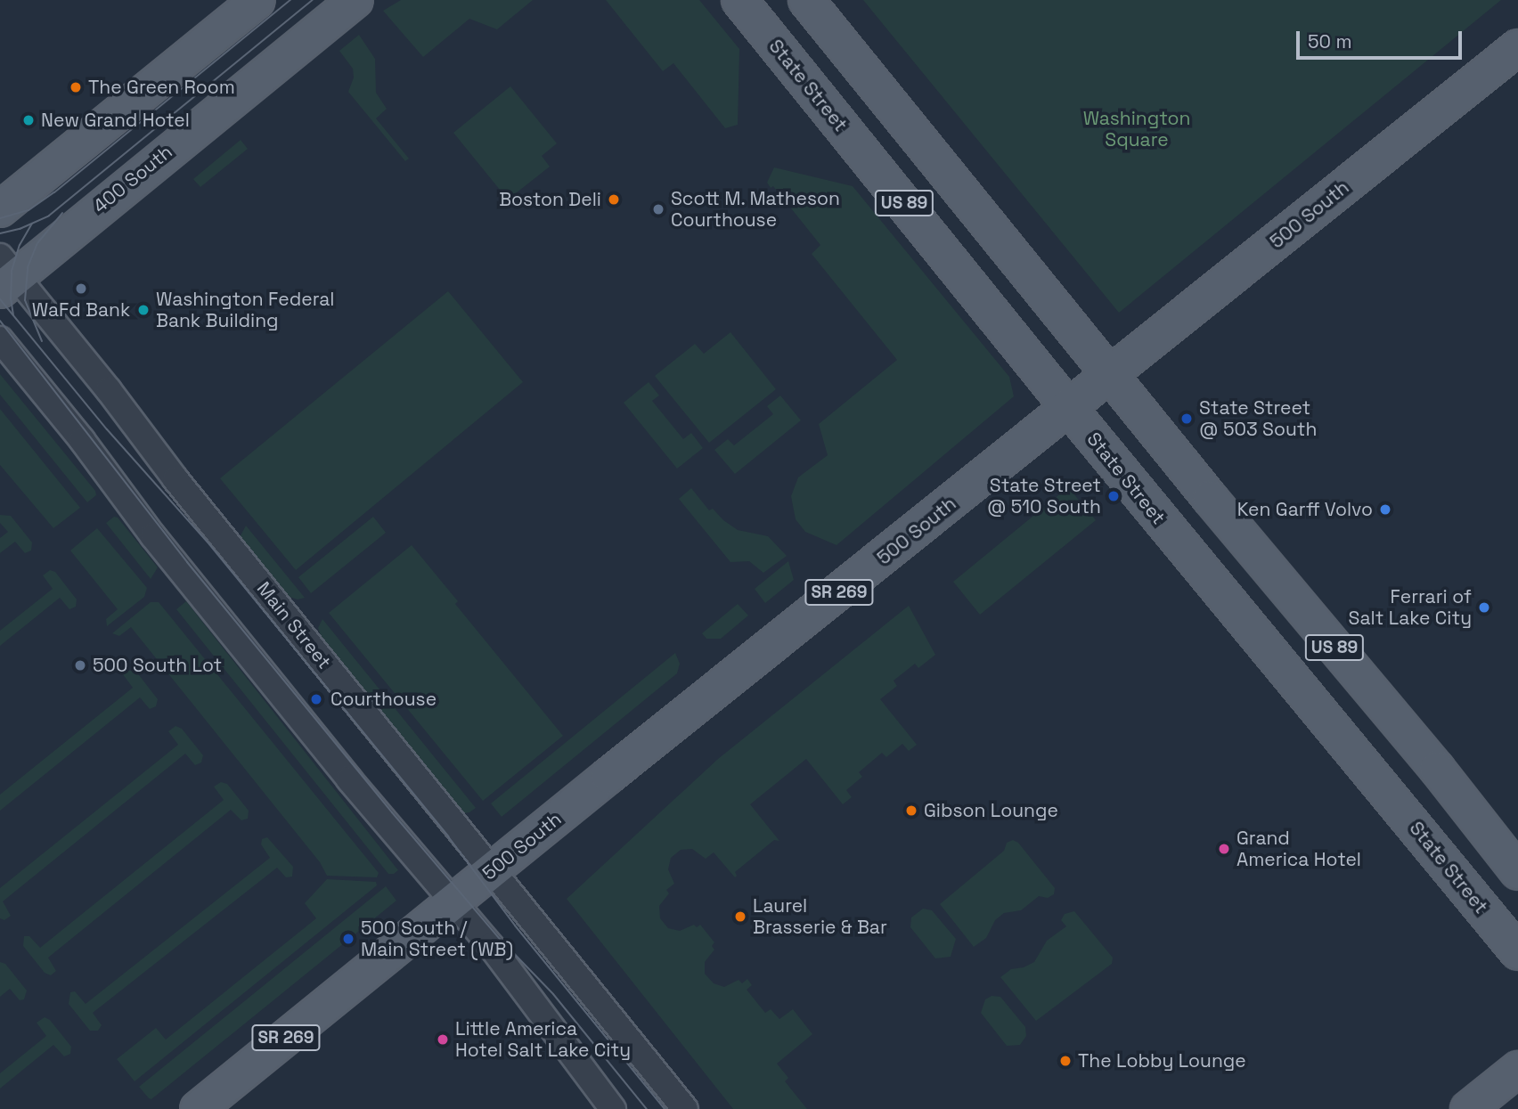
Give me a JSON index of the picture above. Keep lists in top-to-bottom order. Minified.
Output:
{"streets":{"main road":["State Street","400 South","US 89","500 South","SR 269"],"street":["Main Street"]},"crossings":[["State Street","500 South"],["400 South","Main Street"],["US 89","500 South"],["500 South","Main Street"]],"parks":["Washington Square"],"places":["The Green Room","New Grand Hotel","Boston Deli","Scott M. Matheson Courthouse","WaFd Bank","Washington Federal Bank Building","State Street @ 503 South","State Street @ 510 South","Ken Garff Volvo","Ferrari of Salt Lake City","500 South Lot","Courthouse","Gibson Lounge","Grand America Hotel","Laurel Brasserie & Bar","500 South / Main Street (WB)","Little America Hotel Salt Lake City","The Lobby Lounge"],"scale_bar":"50 m"}
